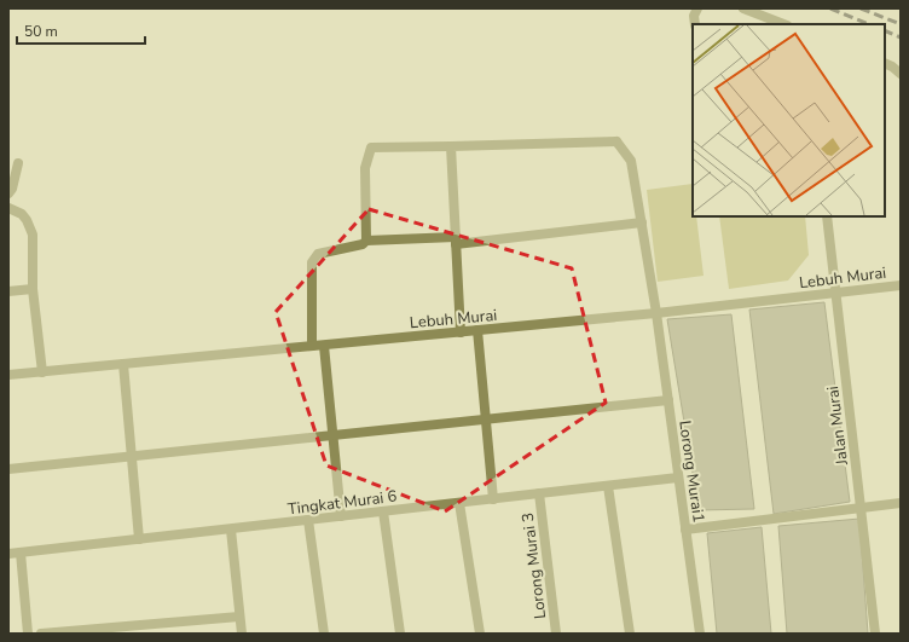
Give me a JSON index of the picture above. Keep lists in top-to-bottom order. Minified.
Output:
{"streets":{"street":["Lebuh Murai","Jalan Murai","Lorong Murai1","Tingkat Murai 6","Lorong Murai 3"]},"crossings":[["Lebuh Murai","Jalan Murai"],["Lebuh Murai","Lorong Murai1"],["Lorong Murai1","Tingkat Murai 6"],["Tingkat Murai 6","Lorong Murai 3"]],"scale_bar":"50 m"}
